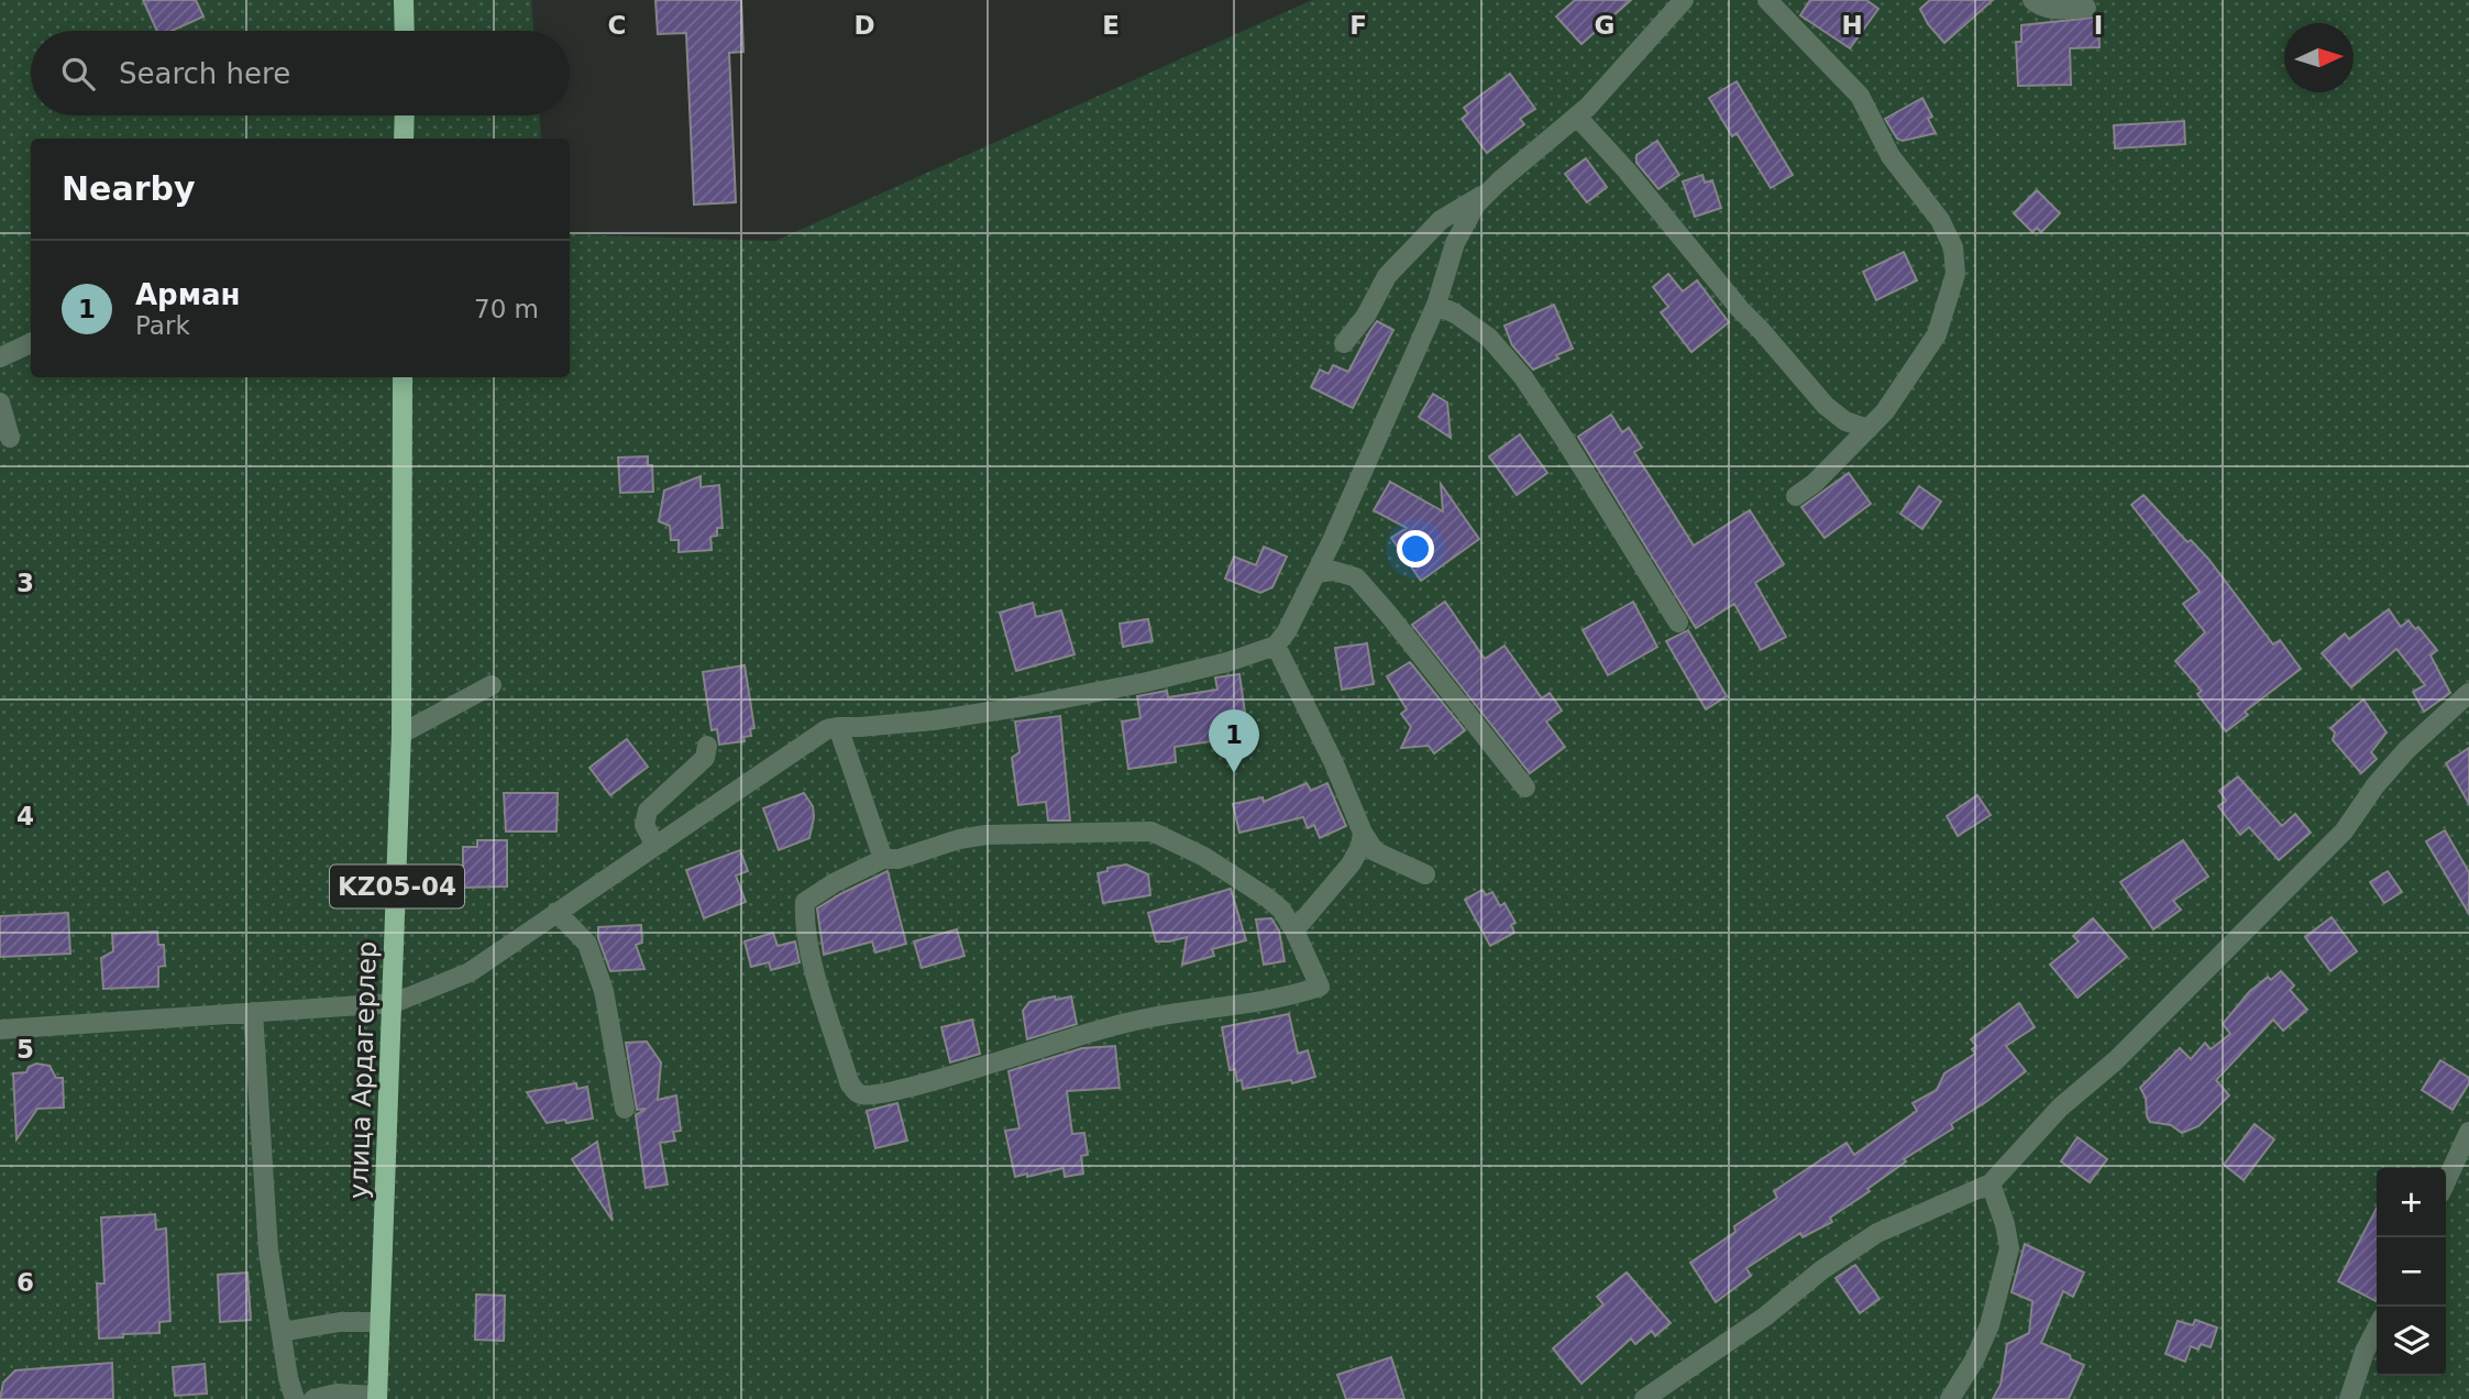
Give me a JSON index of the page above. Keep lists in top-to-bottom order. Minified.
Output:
{"streets":{"main road":["KZ05-04","улица Ардагерлер"]},"north":"right","page":{"search":"Search here","heading":"Nearby","list":[{"mark":"1","name":"Арман","note":"Park","value":"70 m"}],"pins":"1","map_buttons":["+","−"]},"grid":{"columns":["C","D","E","F","G","H","I"],"rows":["3","4","5","6"]}}
